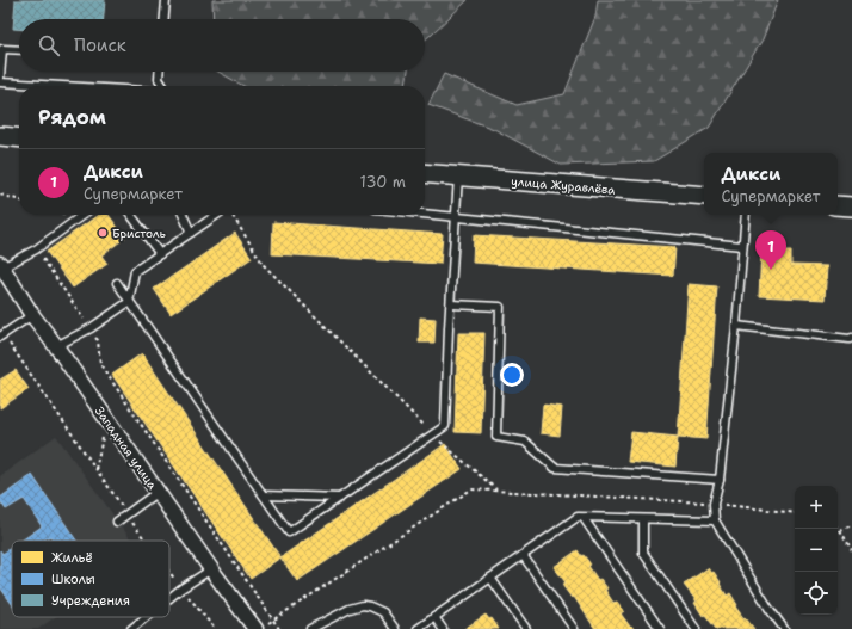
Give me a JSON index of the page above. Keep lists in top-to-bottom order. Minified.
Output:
{"streets":{"street":["улица Журавлёва","Западная улица"]},"places":["Бристоль"],"legend":["Жильё","Школы","Учреждения"],"page":{"search":"Поиск","heading":"Рядом","list":[{"mark":"1","name":"Дикси","note":"Супермаркет","value":"130 m"}],"popup":["Дикси","Супермаркет"],"pins":"1","map_buttons":["+","−"]}}
